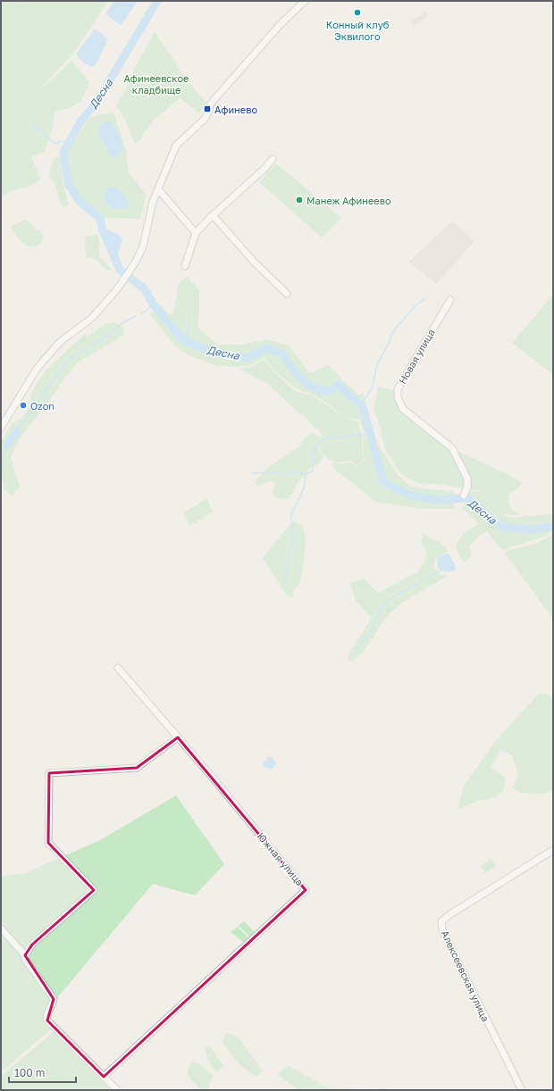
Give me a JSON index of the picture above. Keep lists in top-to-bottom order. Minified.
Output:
{"streets":{"street":["Новая улица","Южная улица","Алексеевская улица"]},"water":["Десна"],"parks":["Афинеевское кладбище"],"places":{"other":["Конный клуб Эквилого","Манеж Афинеево","Ozon"],"transit":["Афинево"]},"scale_bar":"100 m"}
